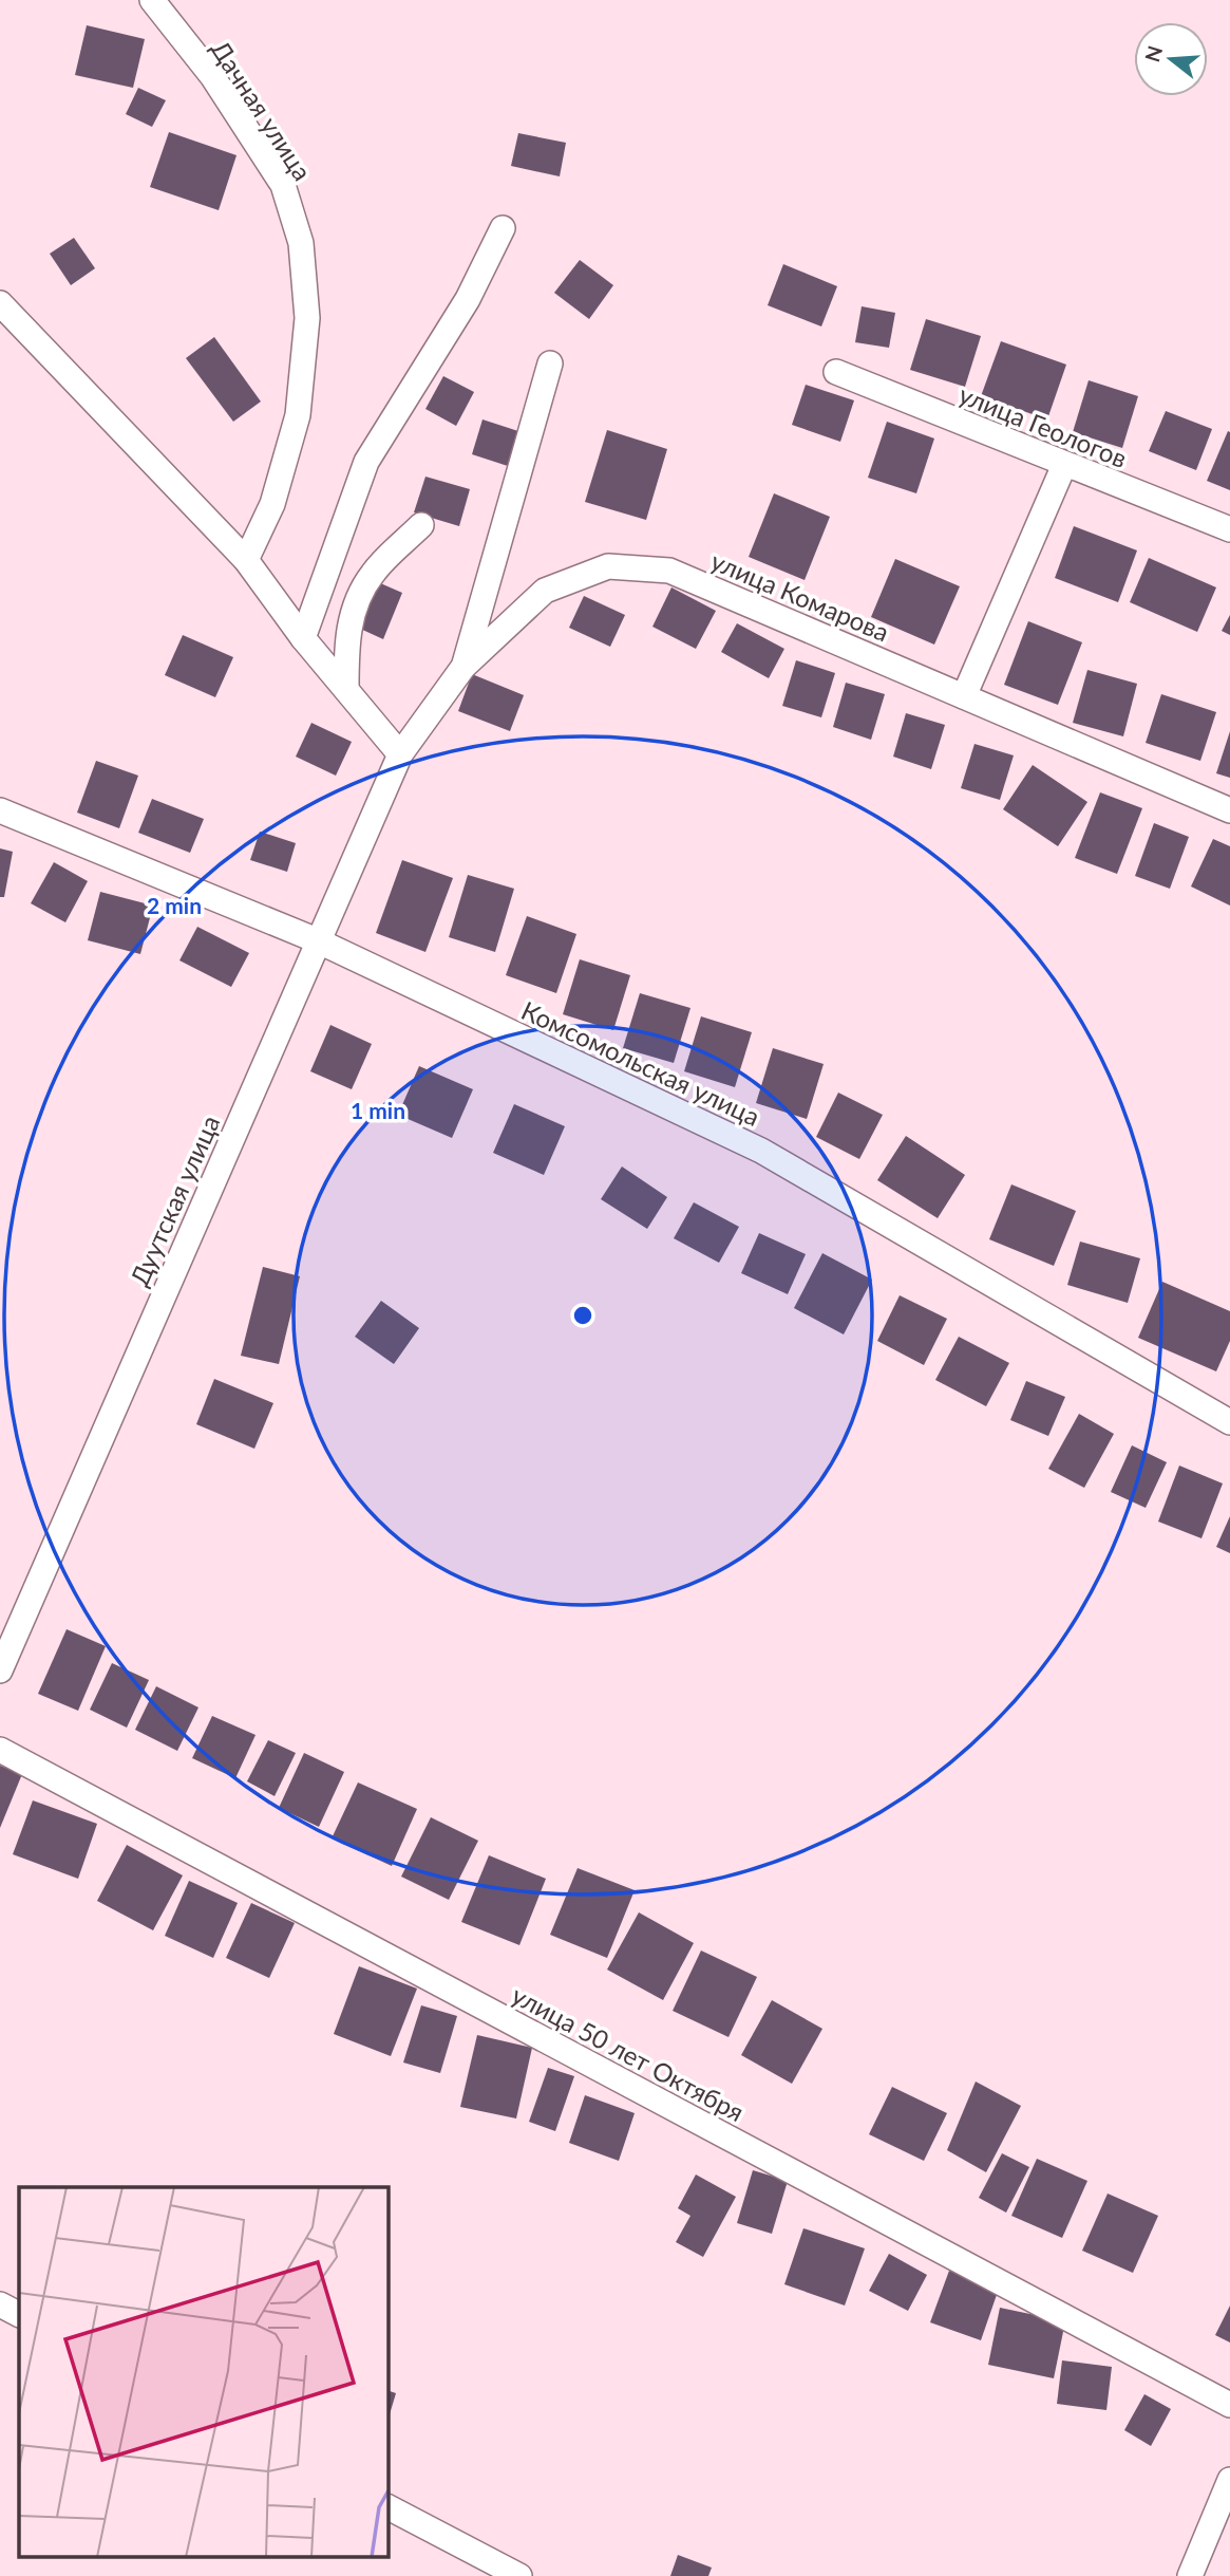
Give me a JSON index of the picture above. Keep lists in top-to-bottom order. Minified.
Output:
{"streets":{"street":["Дачная улица","улица Геологов","улица Комарова","Комсомольская улица","Дуутская улица","улица 50 лет Октября"]},"crossings":[["улица Комарова","Дуутская улица"],["Комсомольская улица","Дуутская улица"]],"north":"left","rings":["2 min","1 min"]}
